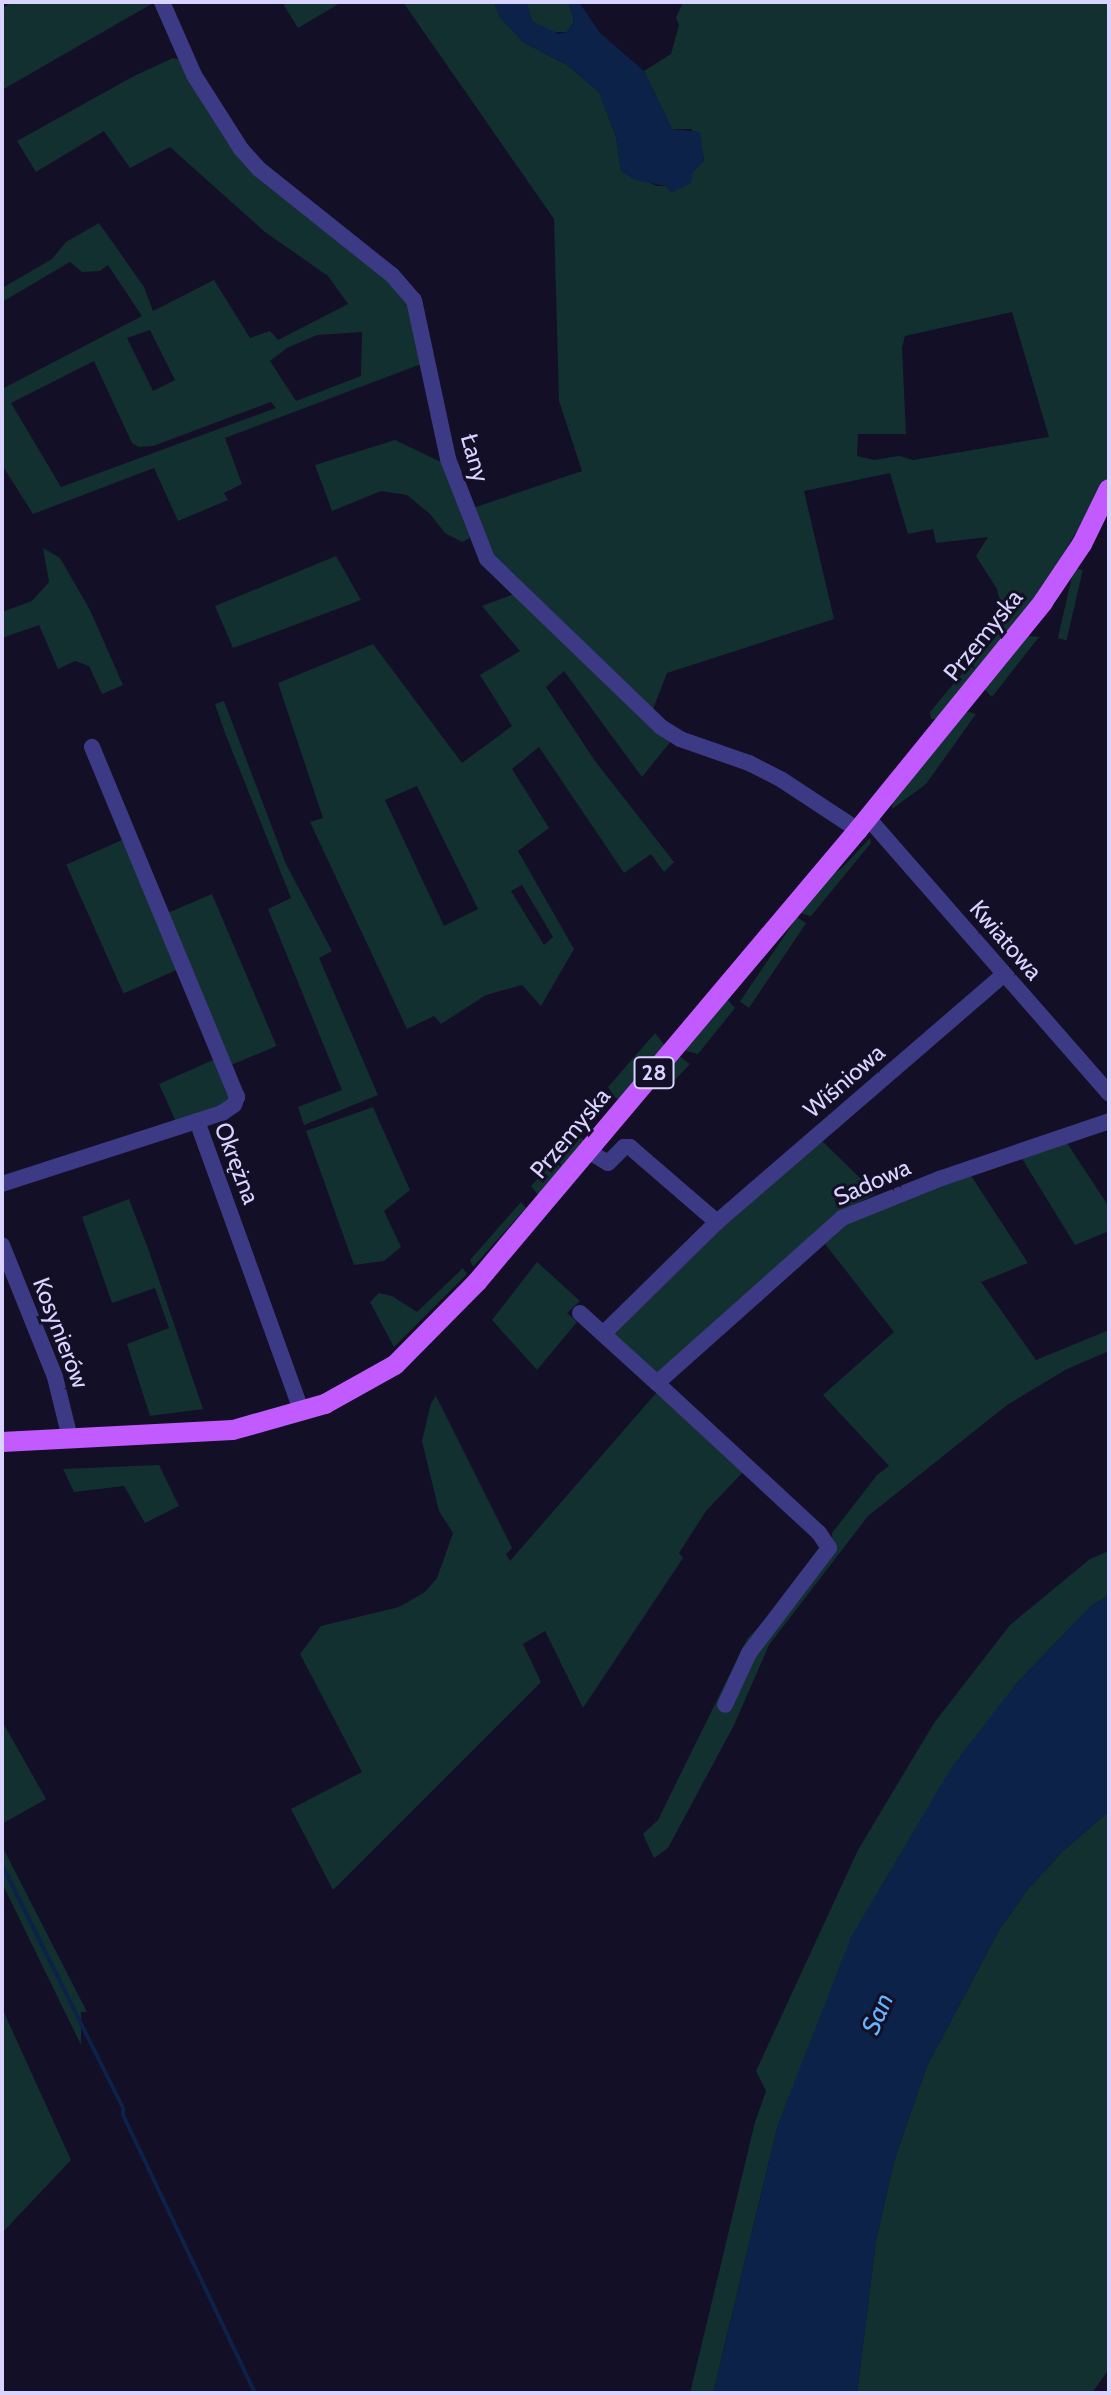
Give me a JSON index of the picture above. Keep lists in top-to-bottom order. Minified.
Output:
{"streets":{"main road":["Przemyska","28"],"street":["Łany","Kwiatowa","Wiśniowa","Okrężna","Sadowa","Kosynierów"]},"crossings":[["Łany","Przemyska"],["Łany","Kwiatowa"],["Przemyska","Kwiatowa"],["Przemyska","Okrężna"],["Przemyska","Kosynierów"],["Kwiatowa","Wiśniowa"]],"water":["San"]}
